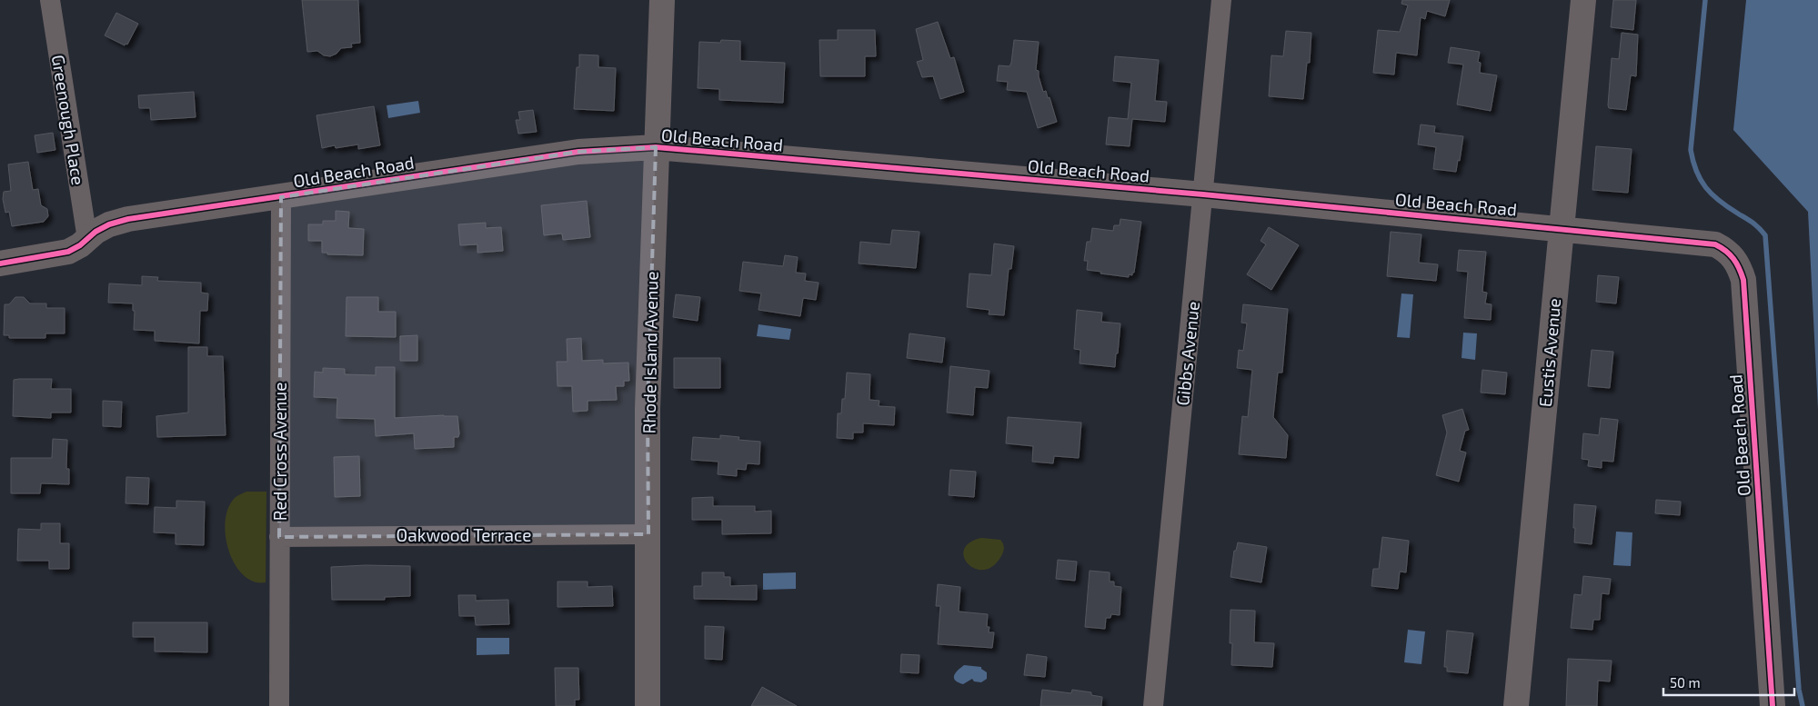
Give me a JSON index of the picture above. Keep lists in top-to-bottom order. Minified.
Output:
{"streets":{"street":["Greenough Place","Old Beach Road","Rhode Island Avenue","Eustis Avenue","Gibbs Avenue","Red Cross Avenue","Oakwood Terrace"]},"crossings":[["Greenough Place","Old Beach Road"],["Old Beach Road","Rhode Island Avenue"],["Old Beach Road","Eustis Avenue"],["Old Beach Road","Gibbs Avenue"],["Old Beach Road","Red Cross Avenue"],["Rhode Island Avenue","Oakwood Terrace"],["Red Cross Avenue","Oakwood Terrace"]],"scale_bar":"50 m"}
